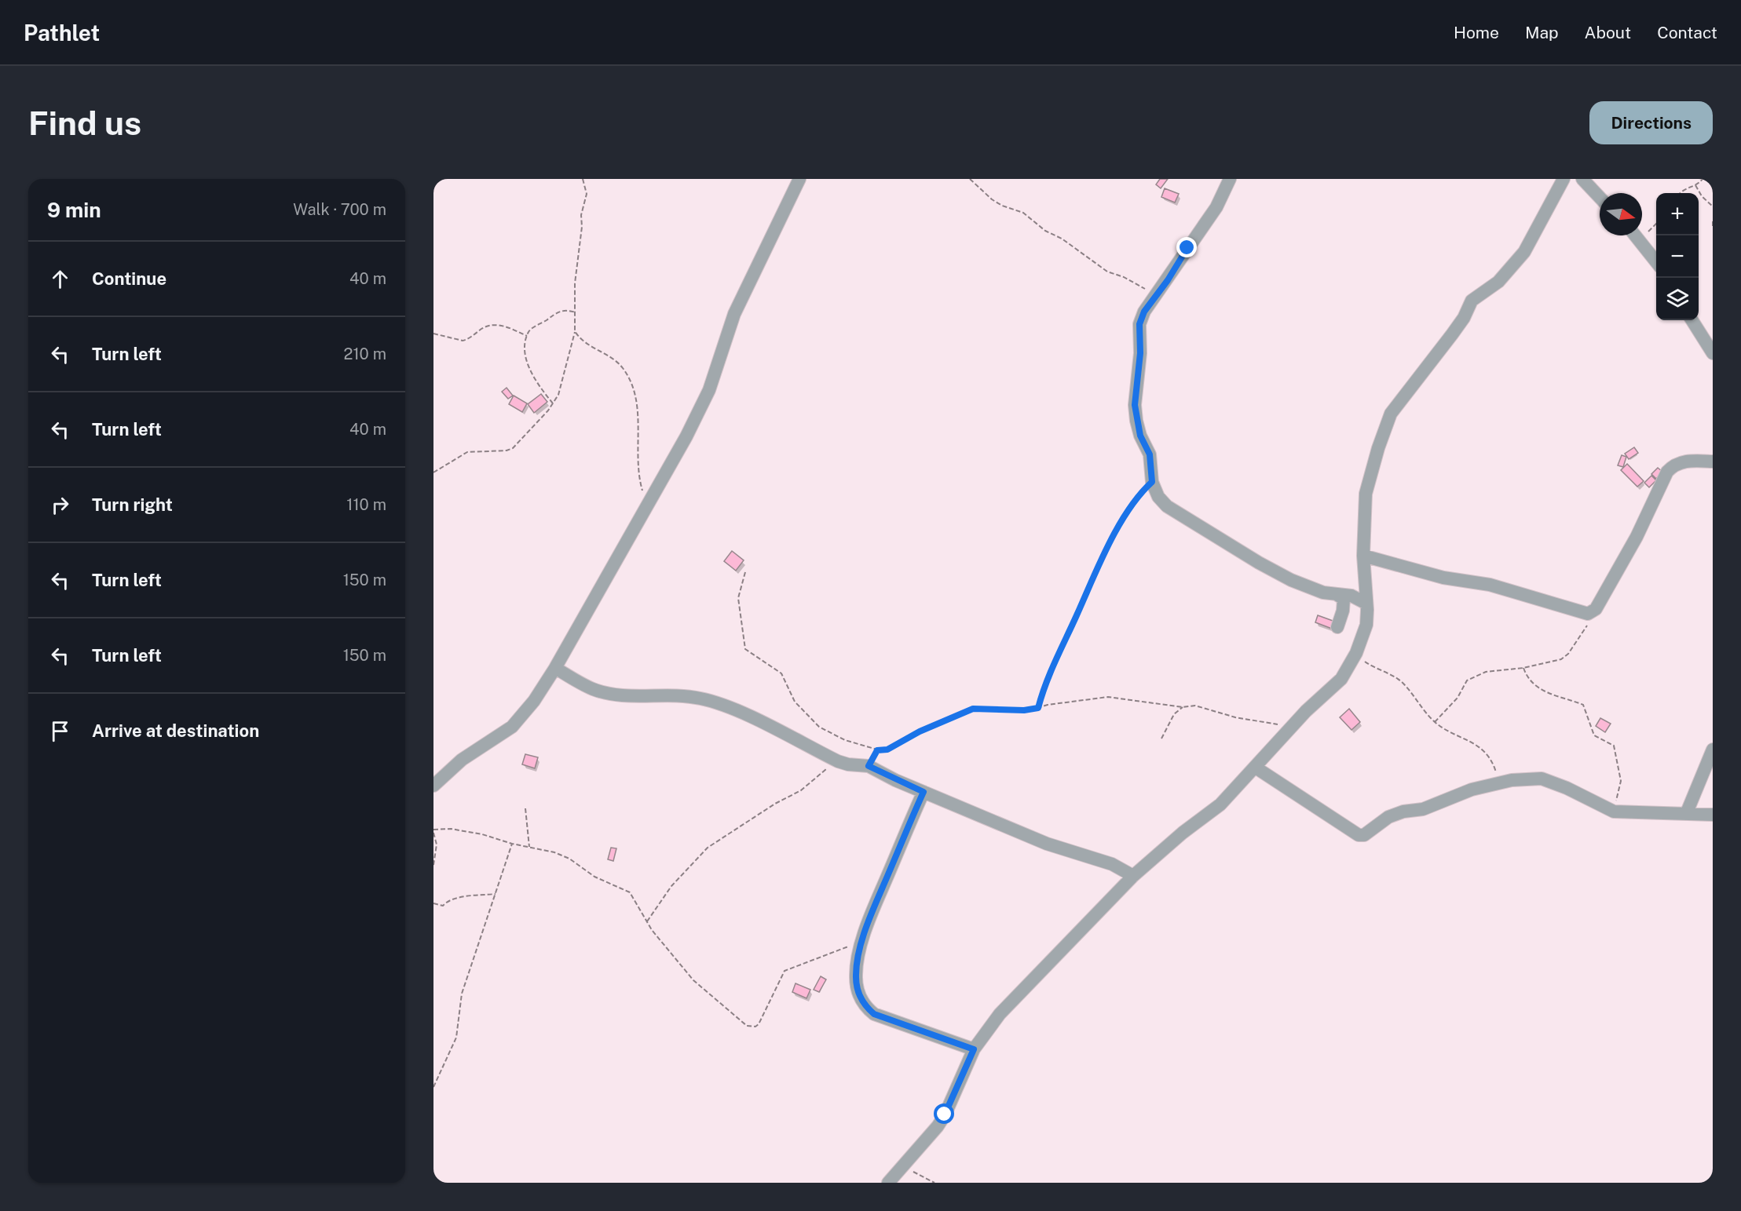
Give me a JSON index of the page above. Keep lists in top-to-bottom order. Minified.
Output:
{"north":"right","page":{"header":"Pathlet","nav":["Home","Map","About","Contact"],"buttons":"Directions","title":"Find us","heading":["9 min","Walk · 700 m"],"map_buttons":["+","−"],"list":[["Continue","40 m"],["Turn left","210 m"],["Turn left","40 m"],["Turn right","110 m"],["Turn left","150 m"],["Turn left","150 m"],"Arrive at destination"]}}
